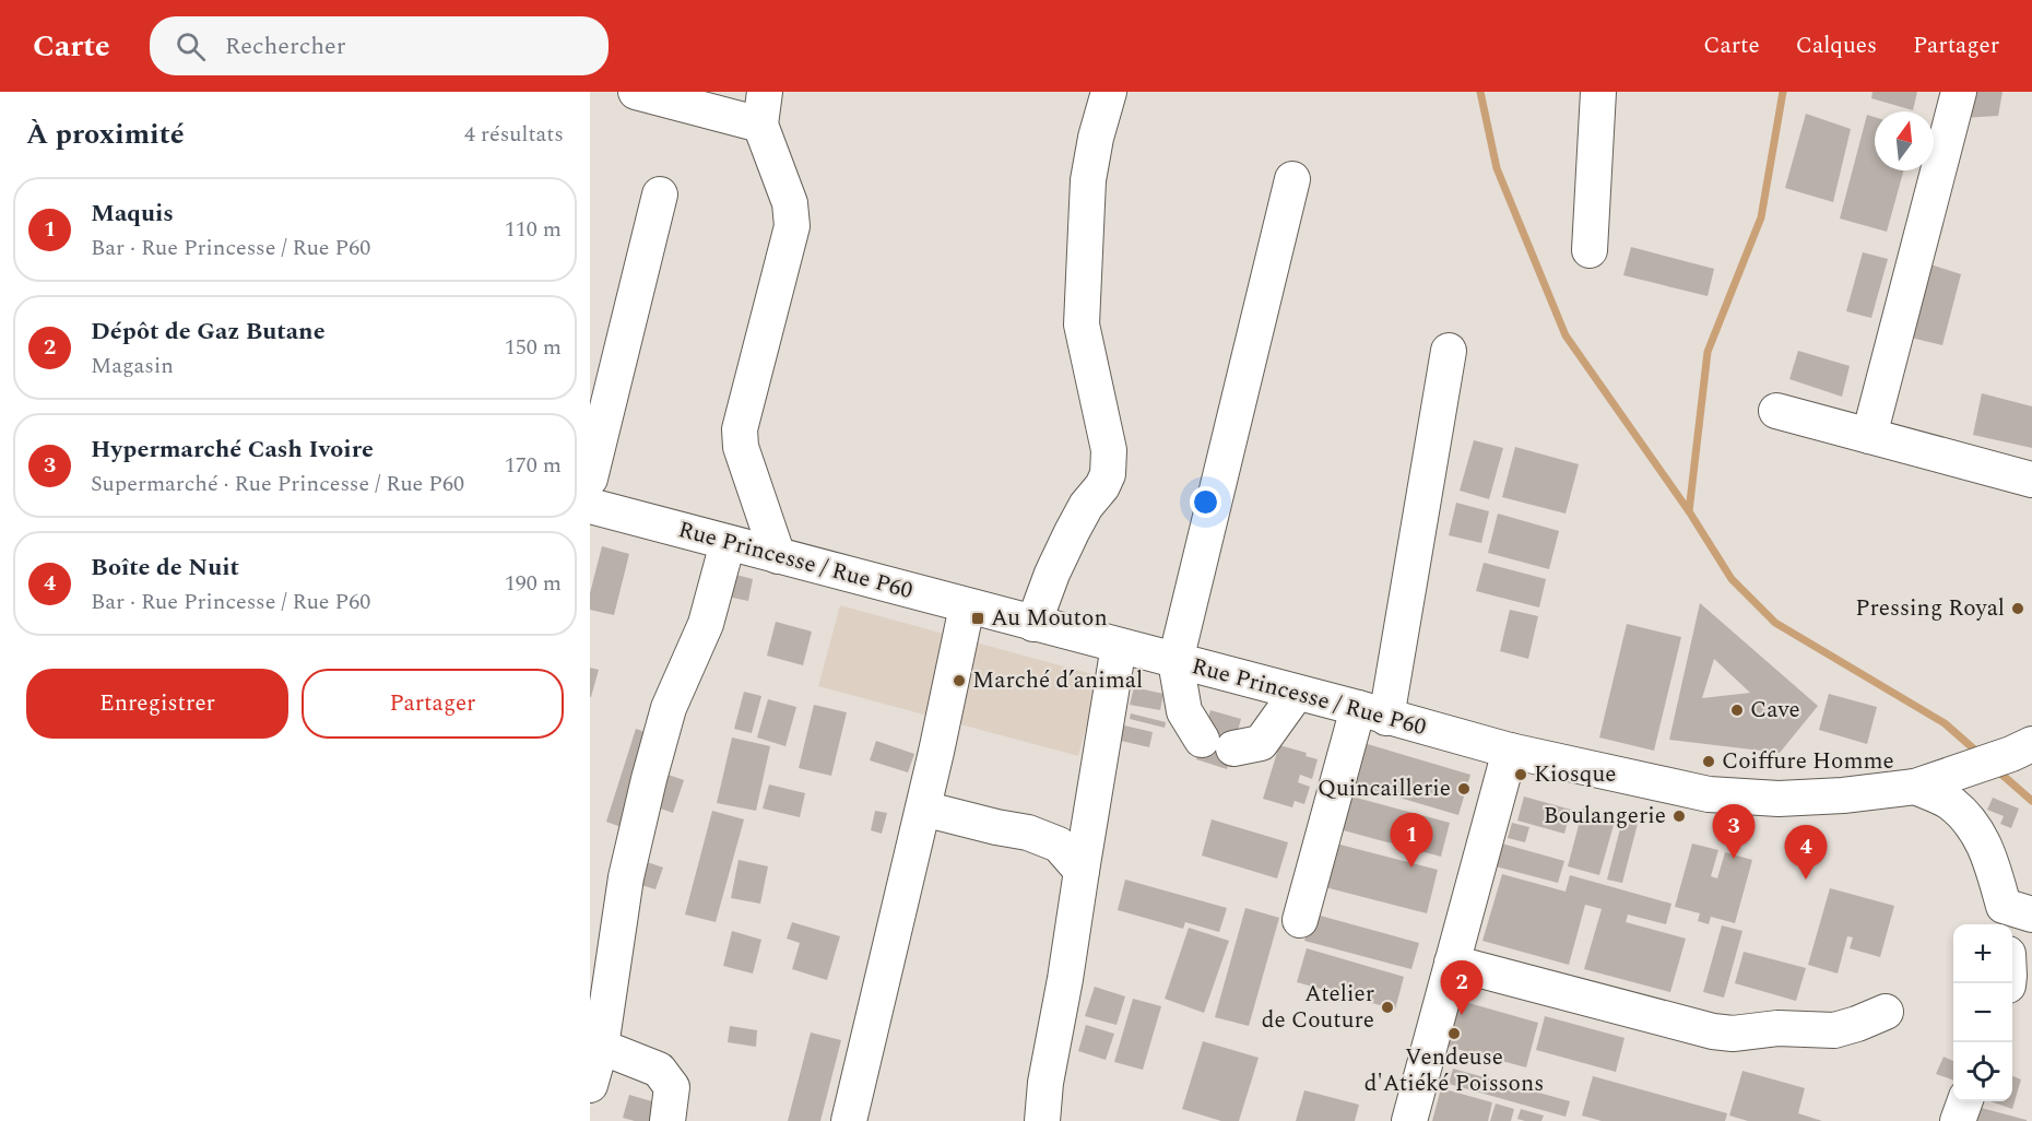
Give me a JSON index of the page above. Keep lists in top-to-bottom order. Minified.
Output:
{"streets":{"street":["Rue Princesse / Rue P60"]},"places":{"other":["Pressing Royal","Marché d’animal","Cave","Coiffure Homme","Kiosque","Quincaillerie","Boulangerie","Atelier de Couture","Vendeuse d'Atiéké Poissons"],"transit":["Au Mouton"]},"north":"top","page":{"header":"Carte","search":"Rechercher","nav":["Carte","Calques","Partager"],"heading":["À proximité","4 résultats"],"list":[{"mark":"1","name":"Maquis","note":"Bar · Rue Princesse / Rue P60","value":"110 m"},{"mark":"2","name":"Dépôt de Gaz Butane","note":"Magasin","value":"150 m"},{"mark":"3","name":"Hypermarché Cash Ivoire","note":"Supermarché · Rue Princesse / Rue P60","value":"170 m"},{"mark":"4","name":"Boîte de Nuit","note":"Bar · Rue Princesse / Rue P60","value":"190 m"}],"buttons":["Enregistrer","Partager"],"pins":["3","1","4","2"],"map_buttons":["+","−"]}}
